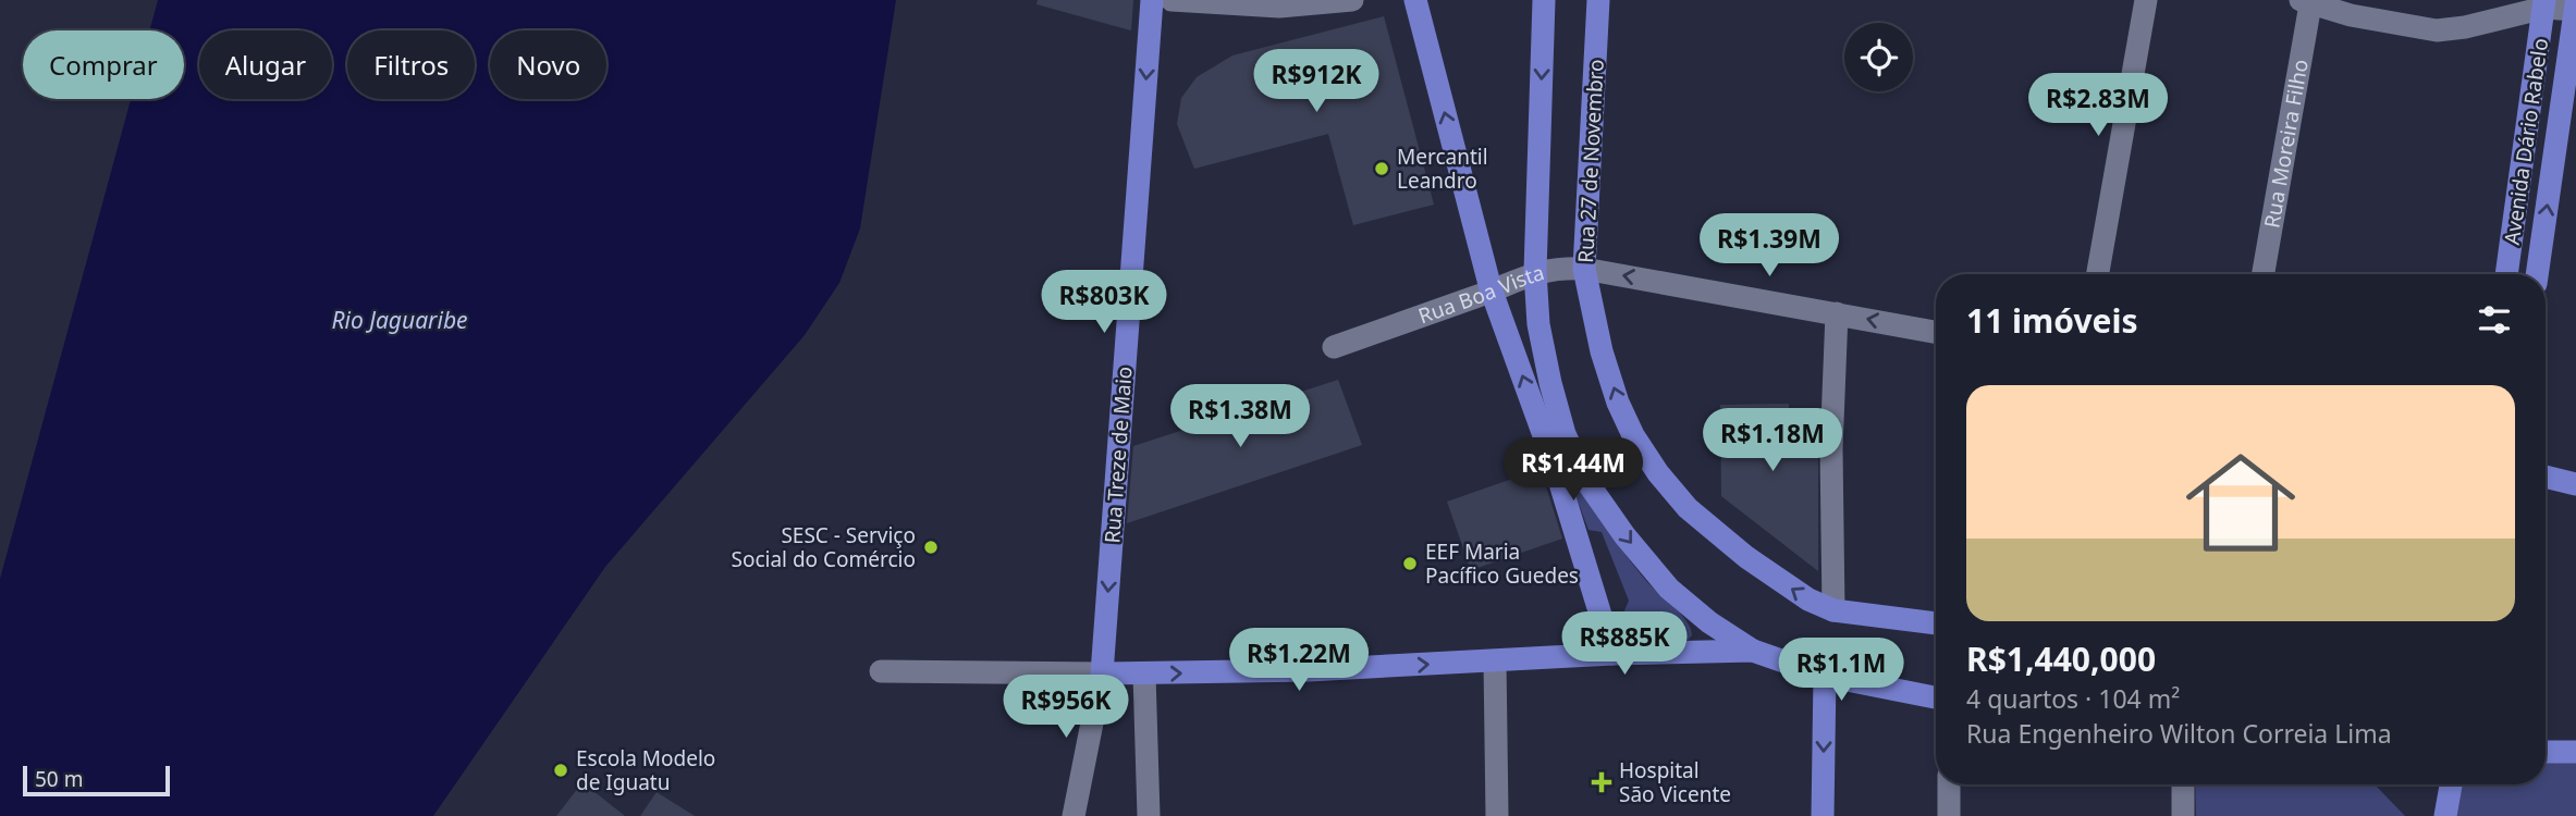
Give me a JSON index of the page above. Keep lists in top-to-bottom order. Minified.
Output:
{"streets":{"main road":["Avenida Dário Rabelo","Rua 27 de Novembro","Rua Treze de Maio"],"street":["Rua Moreira Filho","Rua Boa Vista"]},"crossings":[["Rua 27 de Novembro","Rua Boa Vista"]],"one_way":["Rua Boa Vista","Rua Treze de Maio"],"water":["Rio Jaguaribe"],"places":{"other":["Mercantil Leandro","SESC - Serviço Social do Comércio","EEF Maria Pacífico Guedes","Escola Modelo de Iguatu"],"health":["Hospital São Vicente"]},"scale_bar":"50 m","page":{"chip":["Comprar","Alugar","Filtros","Novo"],"price":["R$912K","R$2.83M","R$1.39M","R$803K","R$1.38M","R$1.18M","R$1.44M","R$885K","R$1.22M","R$1.1M","R$956K"],"heading":"11 imóveis","list":[{"name":"R$1,440,000","note":"4 quartos · 104 m² · Rua Engenheiro Wilton Correia Lima"}],"scale":"50 m"}}
